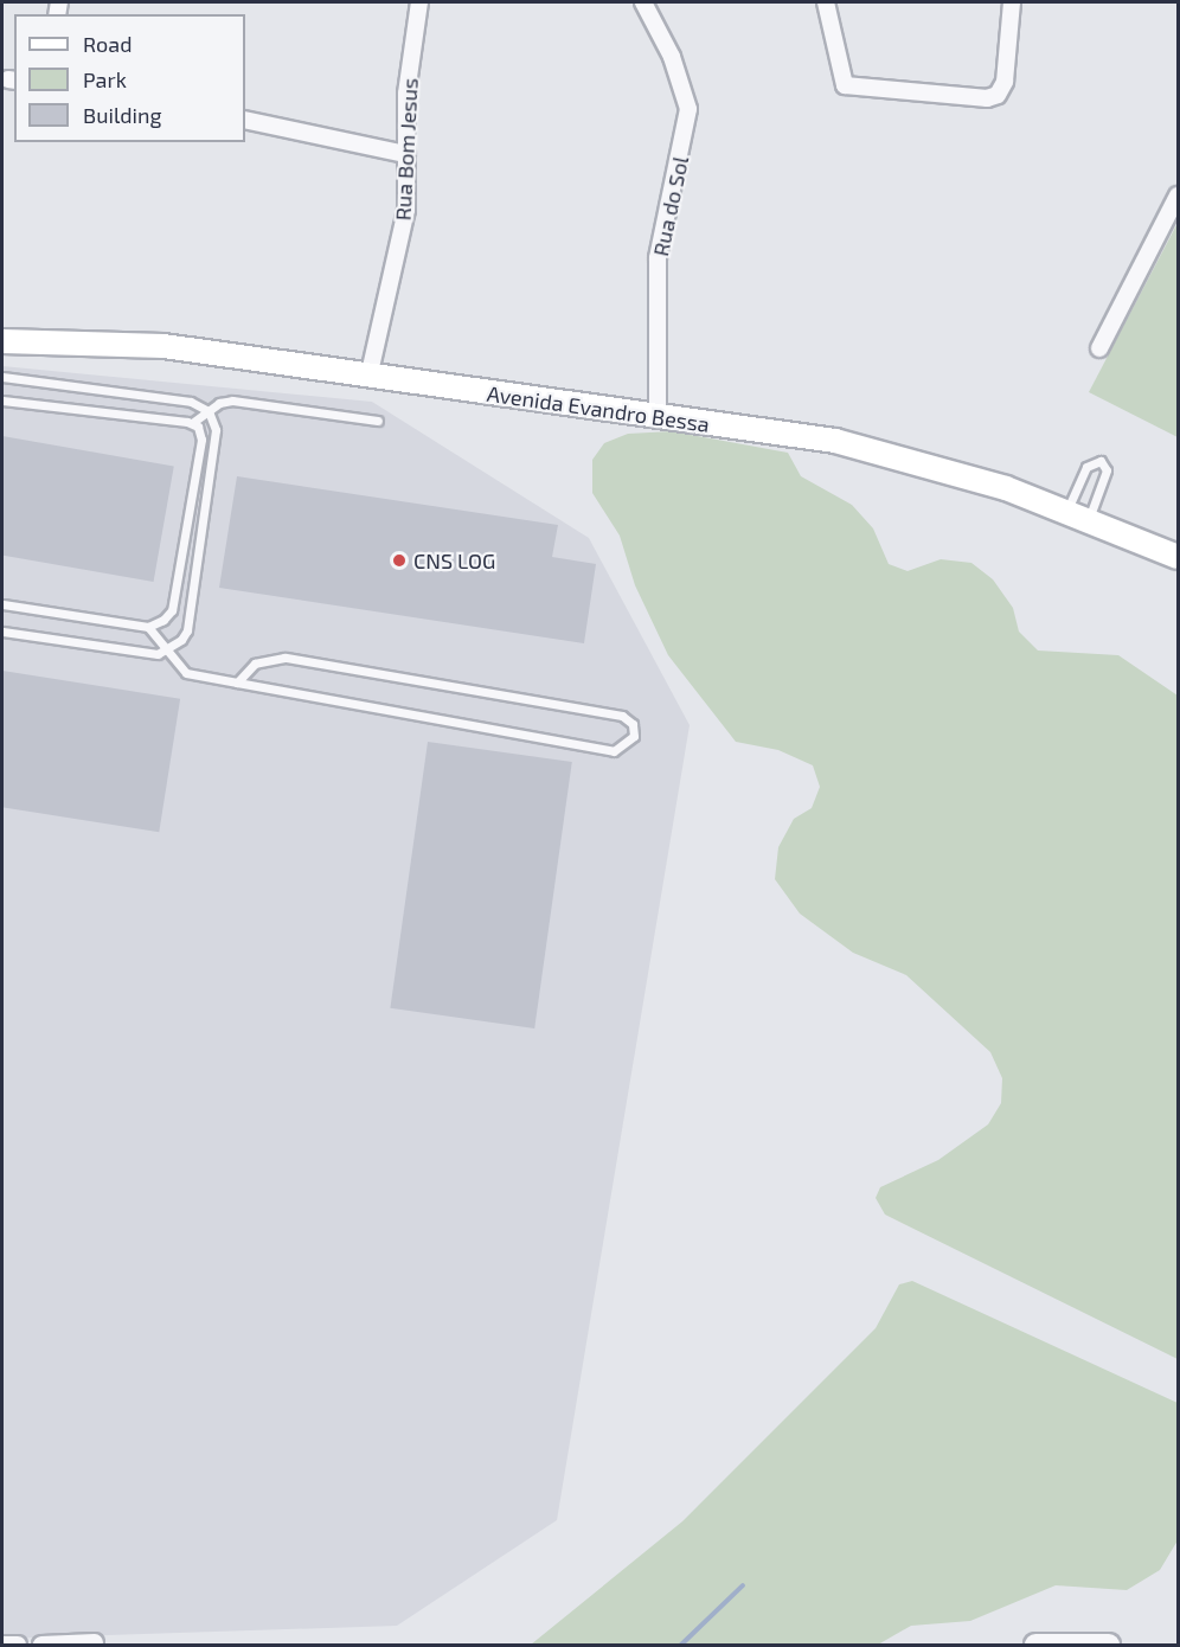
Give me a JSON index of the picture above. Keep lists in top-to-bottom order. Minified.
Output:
{"streets":{"main road":["Avenida Evandro Bessa"],"street":["Rua Bom Jesus","Rua do Sol"]},"crossings":[["Rua Bom Jesus","Avenida Evandro Bessa"],["Rua do Sol","Avenida Evandro Bessa"]],"places":["CNS LOG"],"legend":["Road","Park","Building"]}
